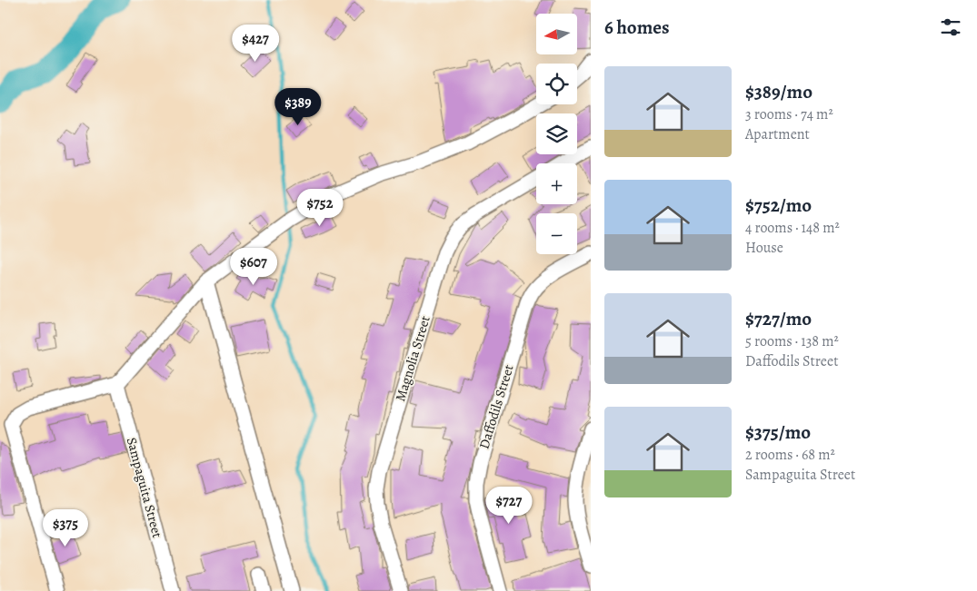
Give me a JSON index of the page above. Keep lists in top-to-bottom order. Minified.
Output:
{"streets":{"street":["Magnolia Street","Daffodils Street","Sampaguita Street"]},"north":"left","page":{"heading":"6 homes","map_buttons":["+","−"],"price":["$427","$389","$752","$607","$727","$375"],"list":[{"name":"$389/mo","note":"3 rooms · 74 m² · Apartment"},{"name":"$752/mo","note":"4 rooms · 148 m² · House"},{"name":"$727/mo","note":"5 rooms · 138 m² · Daffodils Street"},{"name":"$375/mo","note":"2 rooms · 68 m² · Sampaguita Street"}]}}
